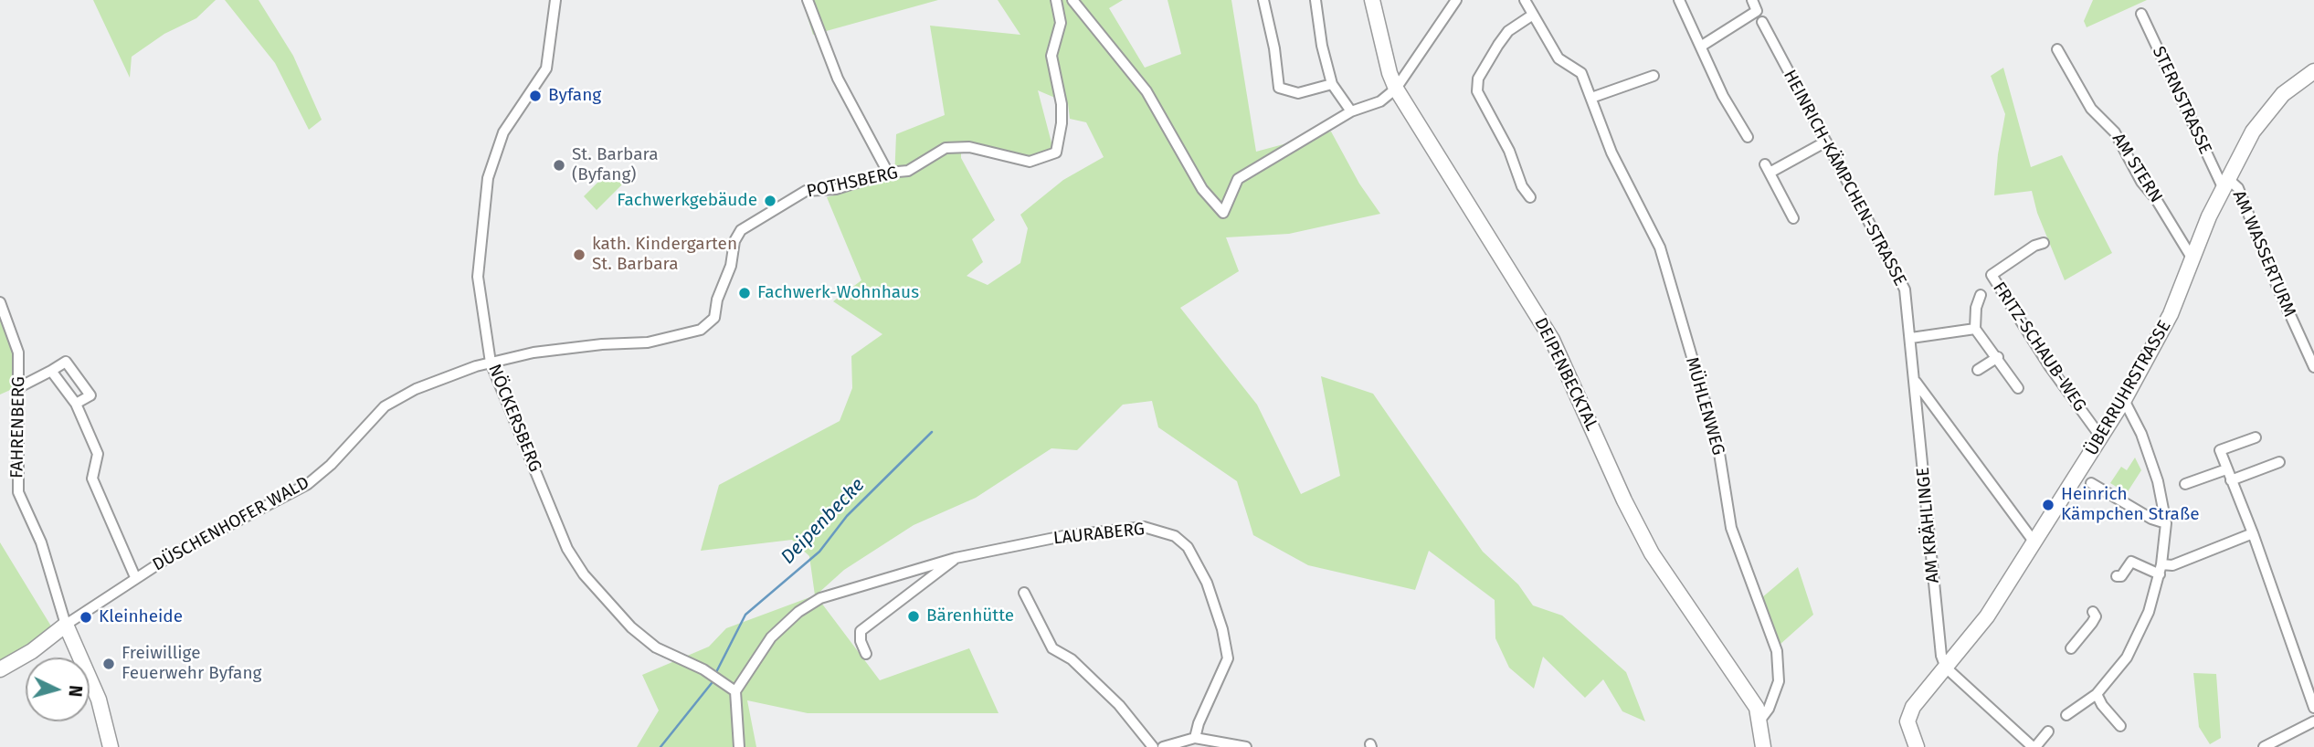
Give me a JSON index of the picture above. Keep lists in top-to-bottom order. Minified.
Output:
{"streets":{"main road":["DEIPENBECKTAL","ÜBERRUHRSTRASSE","DÜSCHENHOFER WALD"],"street":["STERNSTRASSE","AM STERN","HEINRICH-KÄMPCHEN-STRASSE","POTHSBERG","AM WASSERTURM","FRITZ-SCHAUB-WEG","MÜHLENWEG","NÖCKERSBERG","FAHRENBERG","AM KRÄHLINGE","LAURABERG"]},"crossings":[["STERNSTRASSE","AM WASSERTURM"],["STERNSTRASSE","ÜBERRUHRSTRASSE"],["AM STERN","ÜBERRUHRSTRASSE"],["HEINRICH-KÄMPCHEN-STRASSE","AM KRÄHLINGE"],["POTHSBERG","NÖCKERSBERG"],["POTHSBERG","DÜSCHENHOFER WALD"],["AM WASSERTURM","ÜBERRUHRSTRASSE"],["FRITZ-SCHAUB-WEG","ÜBERRUHRSTRASSE"],["DEIPENBECKTAL","MÜHLENWEG"],["ÜBERRUHRSTRASSE","AM KRÄHLINGE"],["NÖCKERSBERG","DÜSCHENHOFER WALD"],["NÖCKERSBERG","LAURABERG"],["FAHRENBERG","DÜSCHENHOFER WALD"]],"water":["Deipenbecke"],"places":["Byfang","St. Barbara (Byfang)","Fachwerkgebäude","kath. Kindergarten St. Barbara","Fachwerk-Wohnhaus","Heinrich Kämpchen Straße","Bärenhütte","Kleinheide","Freiwillige Feuerwehr Byfang"],"north":"right"}
